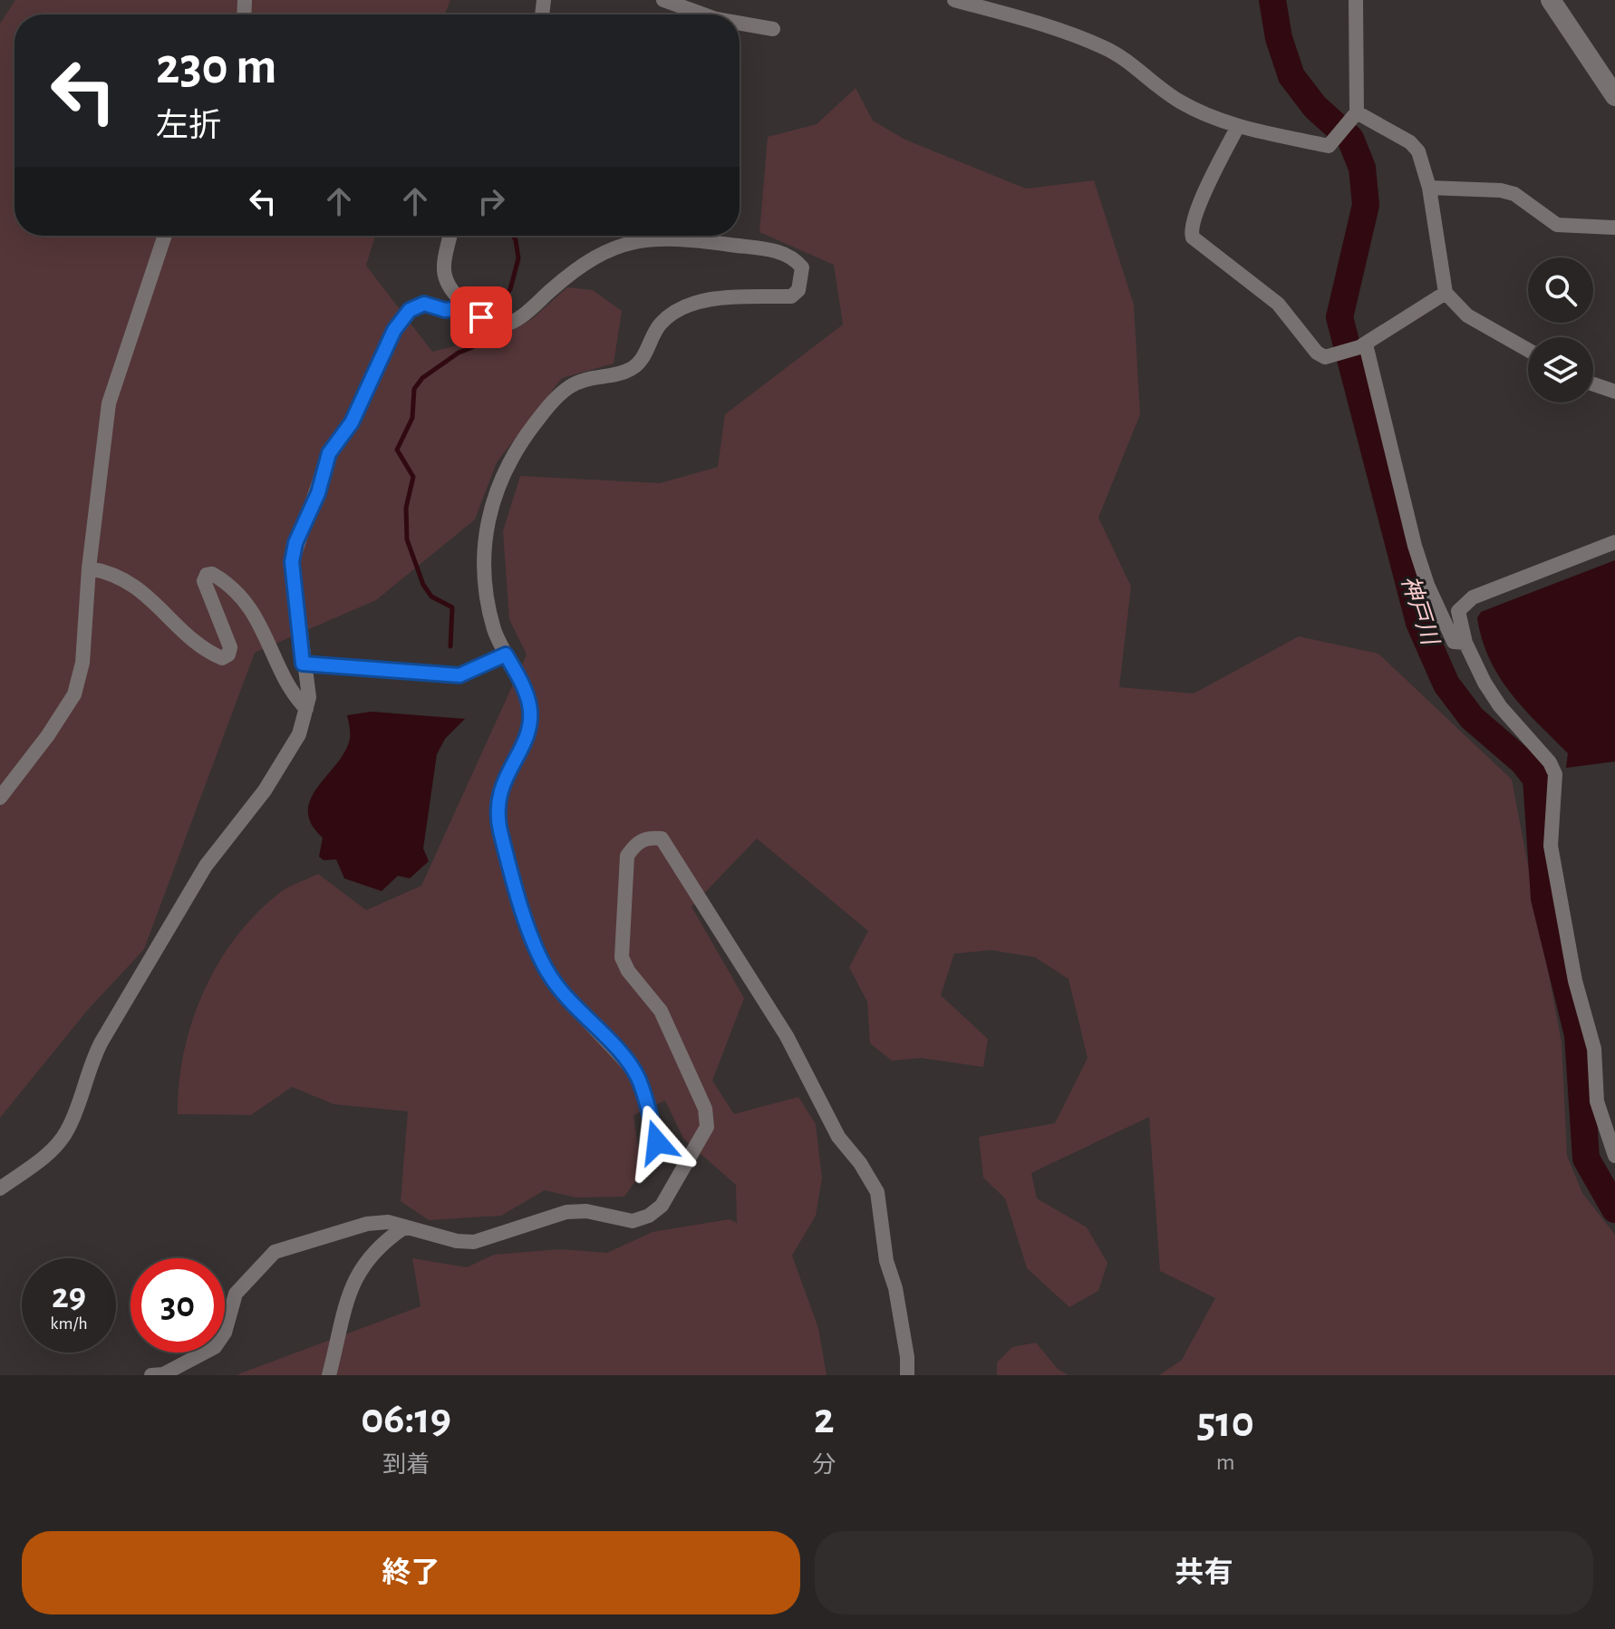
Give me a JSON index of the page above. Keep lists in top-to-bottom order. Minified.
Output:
{"water":["神戸川"],"page":{"turn":["230 m","左折"],"speed":"29 km/h","limit":"30","eta":["06:19","到着","2","分","510","m"],"buttons":["終了","共有"]}}
